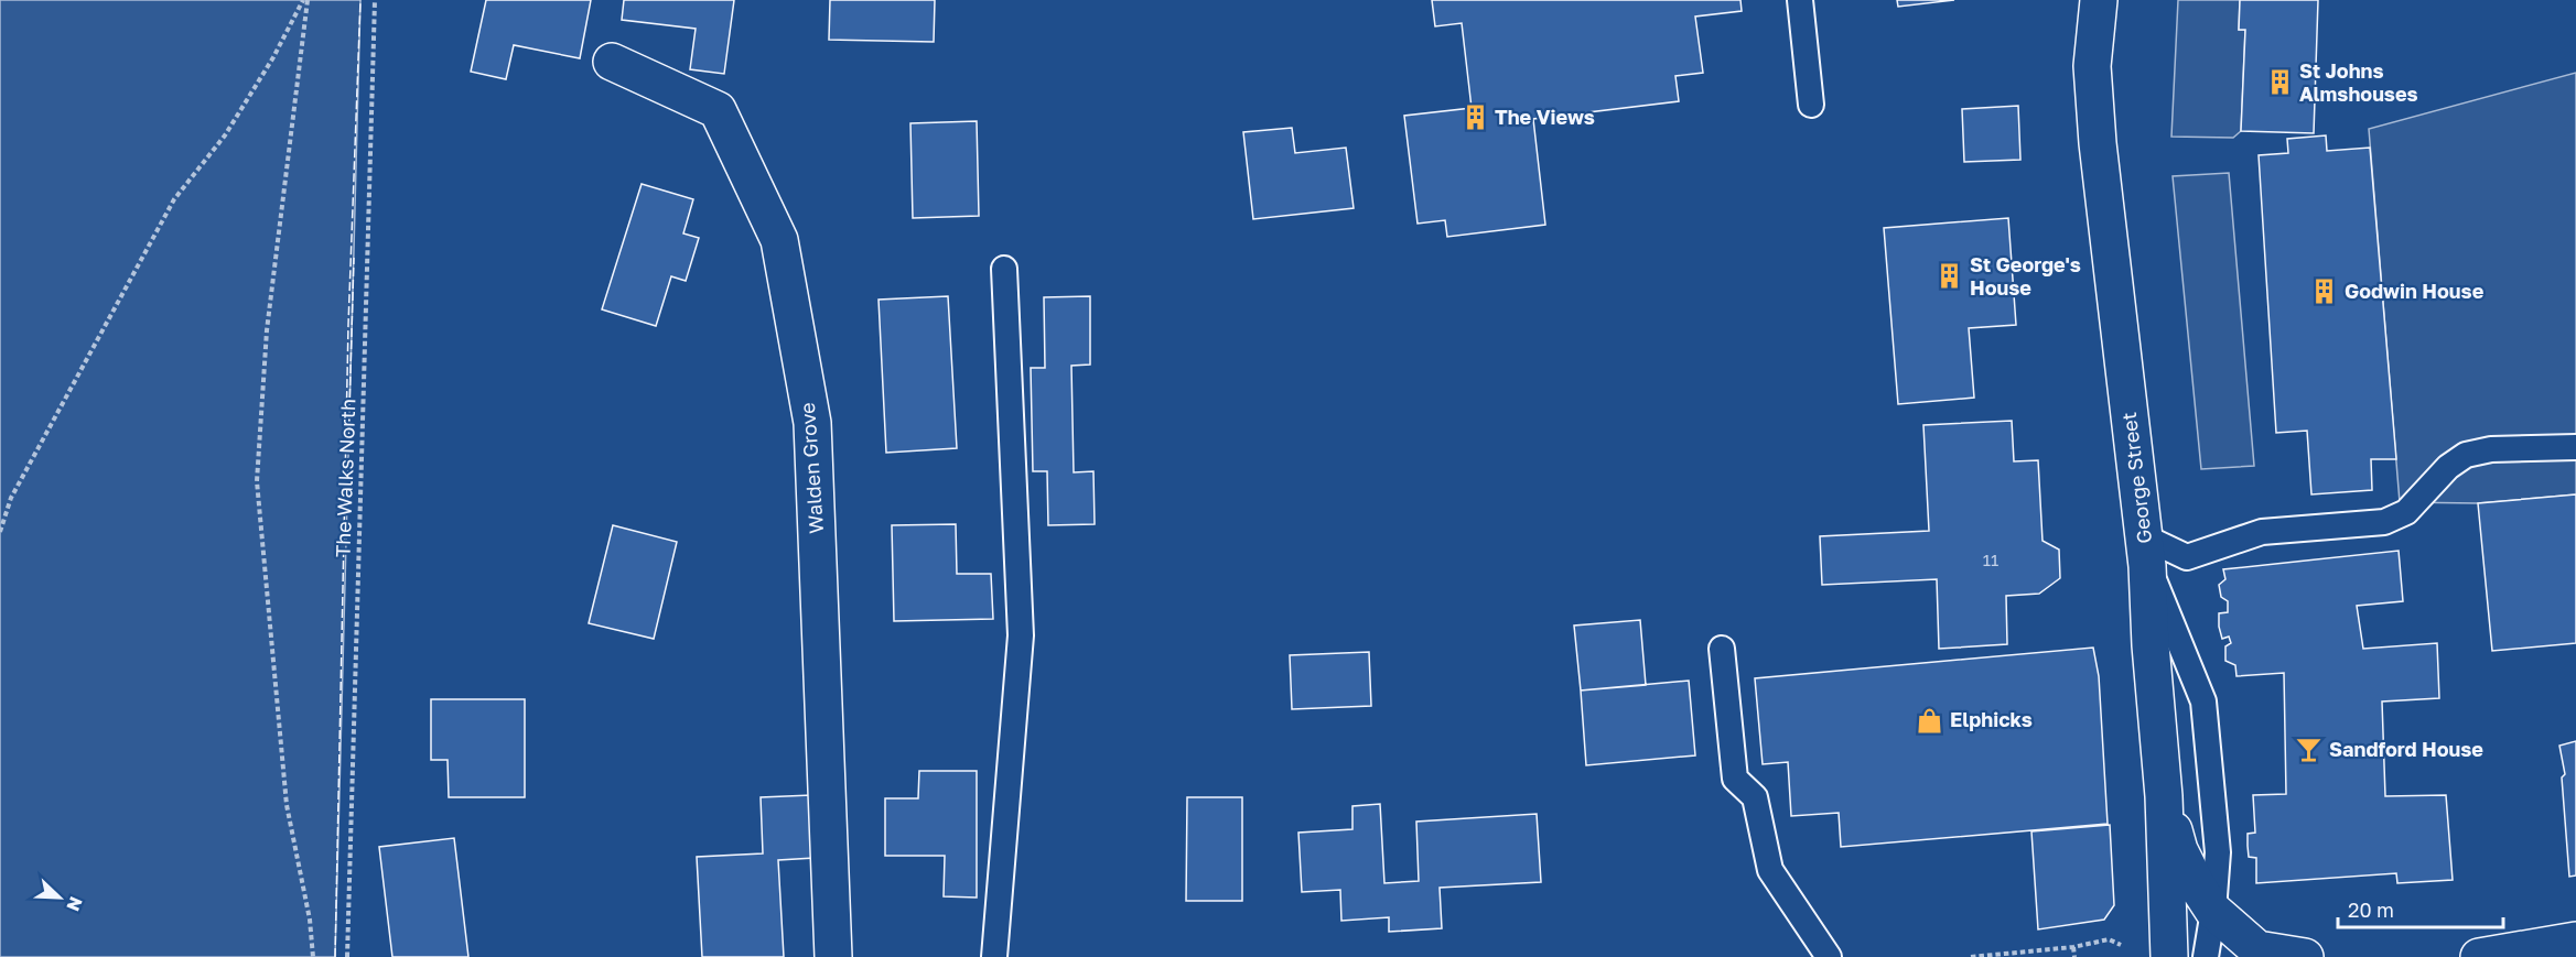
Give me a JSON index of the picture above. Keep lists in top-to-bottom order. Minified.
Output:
{"streets":{"main road":["Walden Grove","George Street"],"path":["The Walks North"]},"places":{"building":["St Johns Almshouses","The Views","St George's House","Godwin House"],"shop":["Elphicks"],"bar":["Sandford House"]},"house_numbers":["11"],"scale_bar":"20 m","north":"bottom right"}
